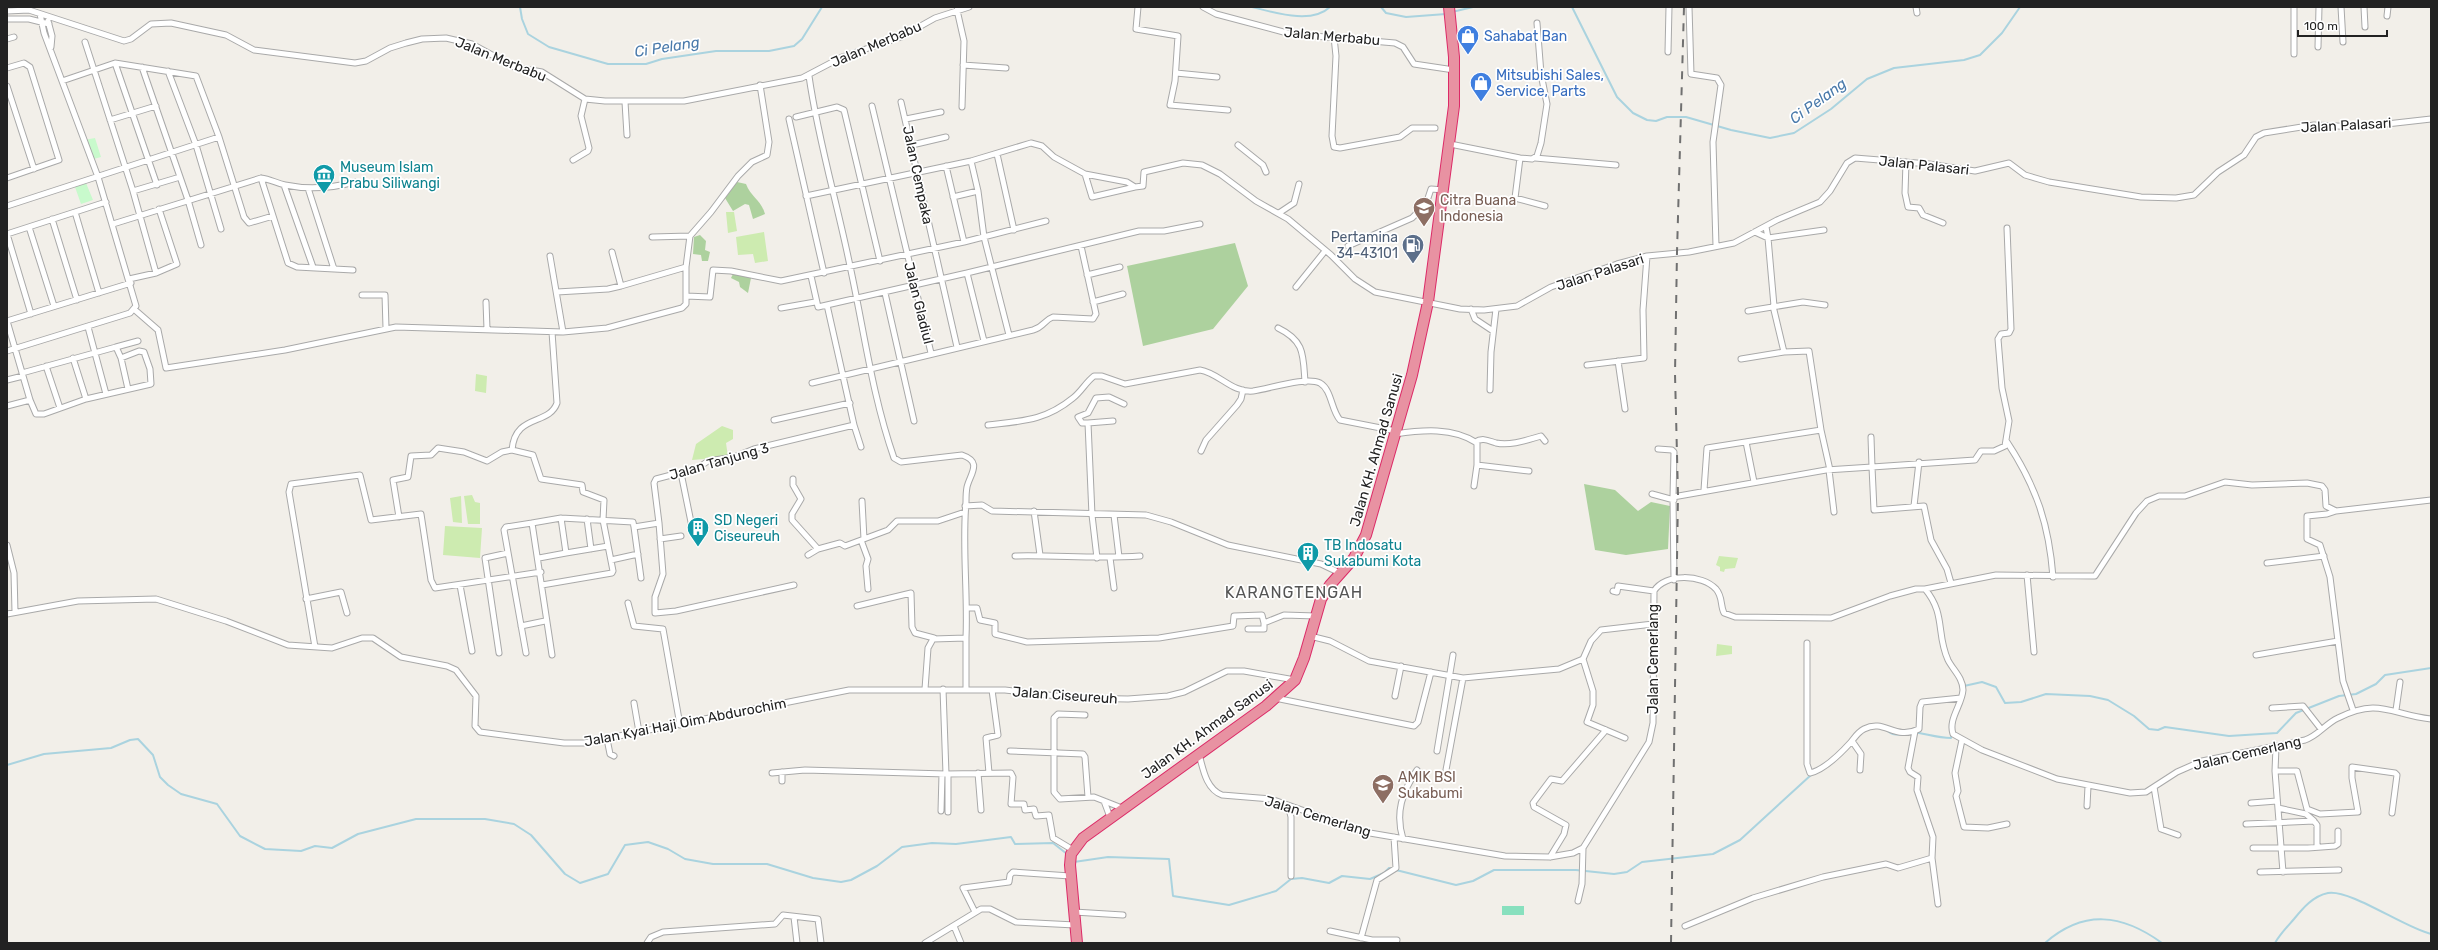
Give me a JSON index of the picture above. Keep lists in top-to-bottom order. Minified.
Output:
{"streets":{"highway":["Jalan KH. Ahmad Sanusi"],"street":["Jalan Merbabu","Jalan Palasari","Jalan Cempaka","Jalan Gladiul","Jalan Tanjung 3","Jalan Cemerlang","Jalan Ciseureuh","Jalan Kyai Haji Oim Abdurochim"]},"crossings":[["Jalan Merbabu","Jalan KH. Ahmad Sanusi"],["Jalan Palasari","Jalan KH. Ahmad Sanusi"],["Jalan KH. Ahmad Sanusi","Jalan Cemerlang"],["Jalan KH. Ahmad Sanusi","Jalan Ciseureuh"],["Jalan Ciseureuh","Jalan Kyai Haji Oim Abdurochim"]],"districts":["KARANGTENGAH"],"water":["Ci Pelang"],"places":{"shop":["Sahabat Ban","Mitsubishi Sales, Service, Parts"],"museum":["Museum Islam Prabu Siliwangi"],"school or university":["Citra Buana Indonesia","AMIK BSI Sukabumi"],"fuel station":["Pertamina 34-43101"],"building":["SD Negeri Ciseureuh","TB Indosatu Sukabumi Kota"]},"scale_bar":"100 m"}
